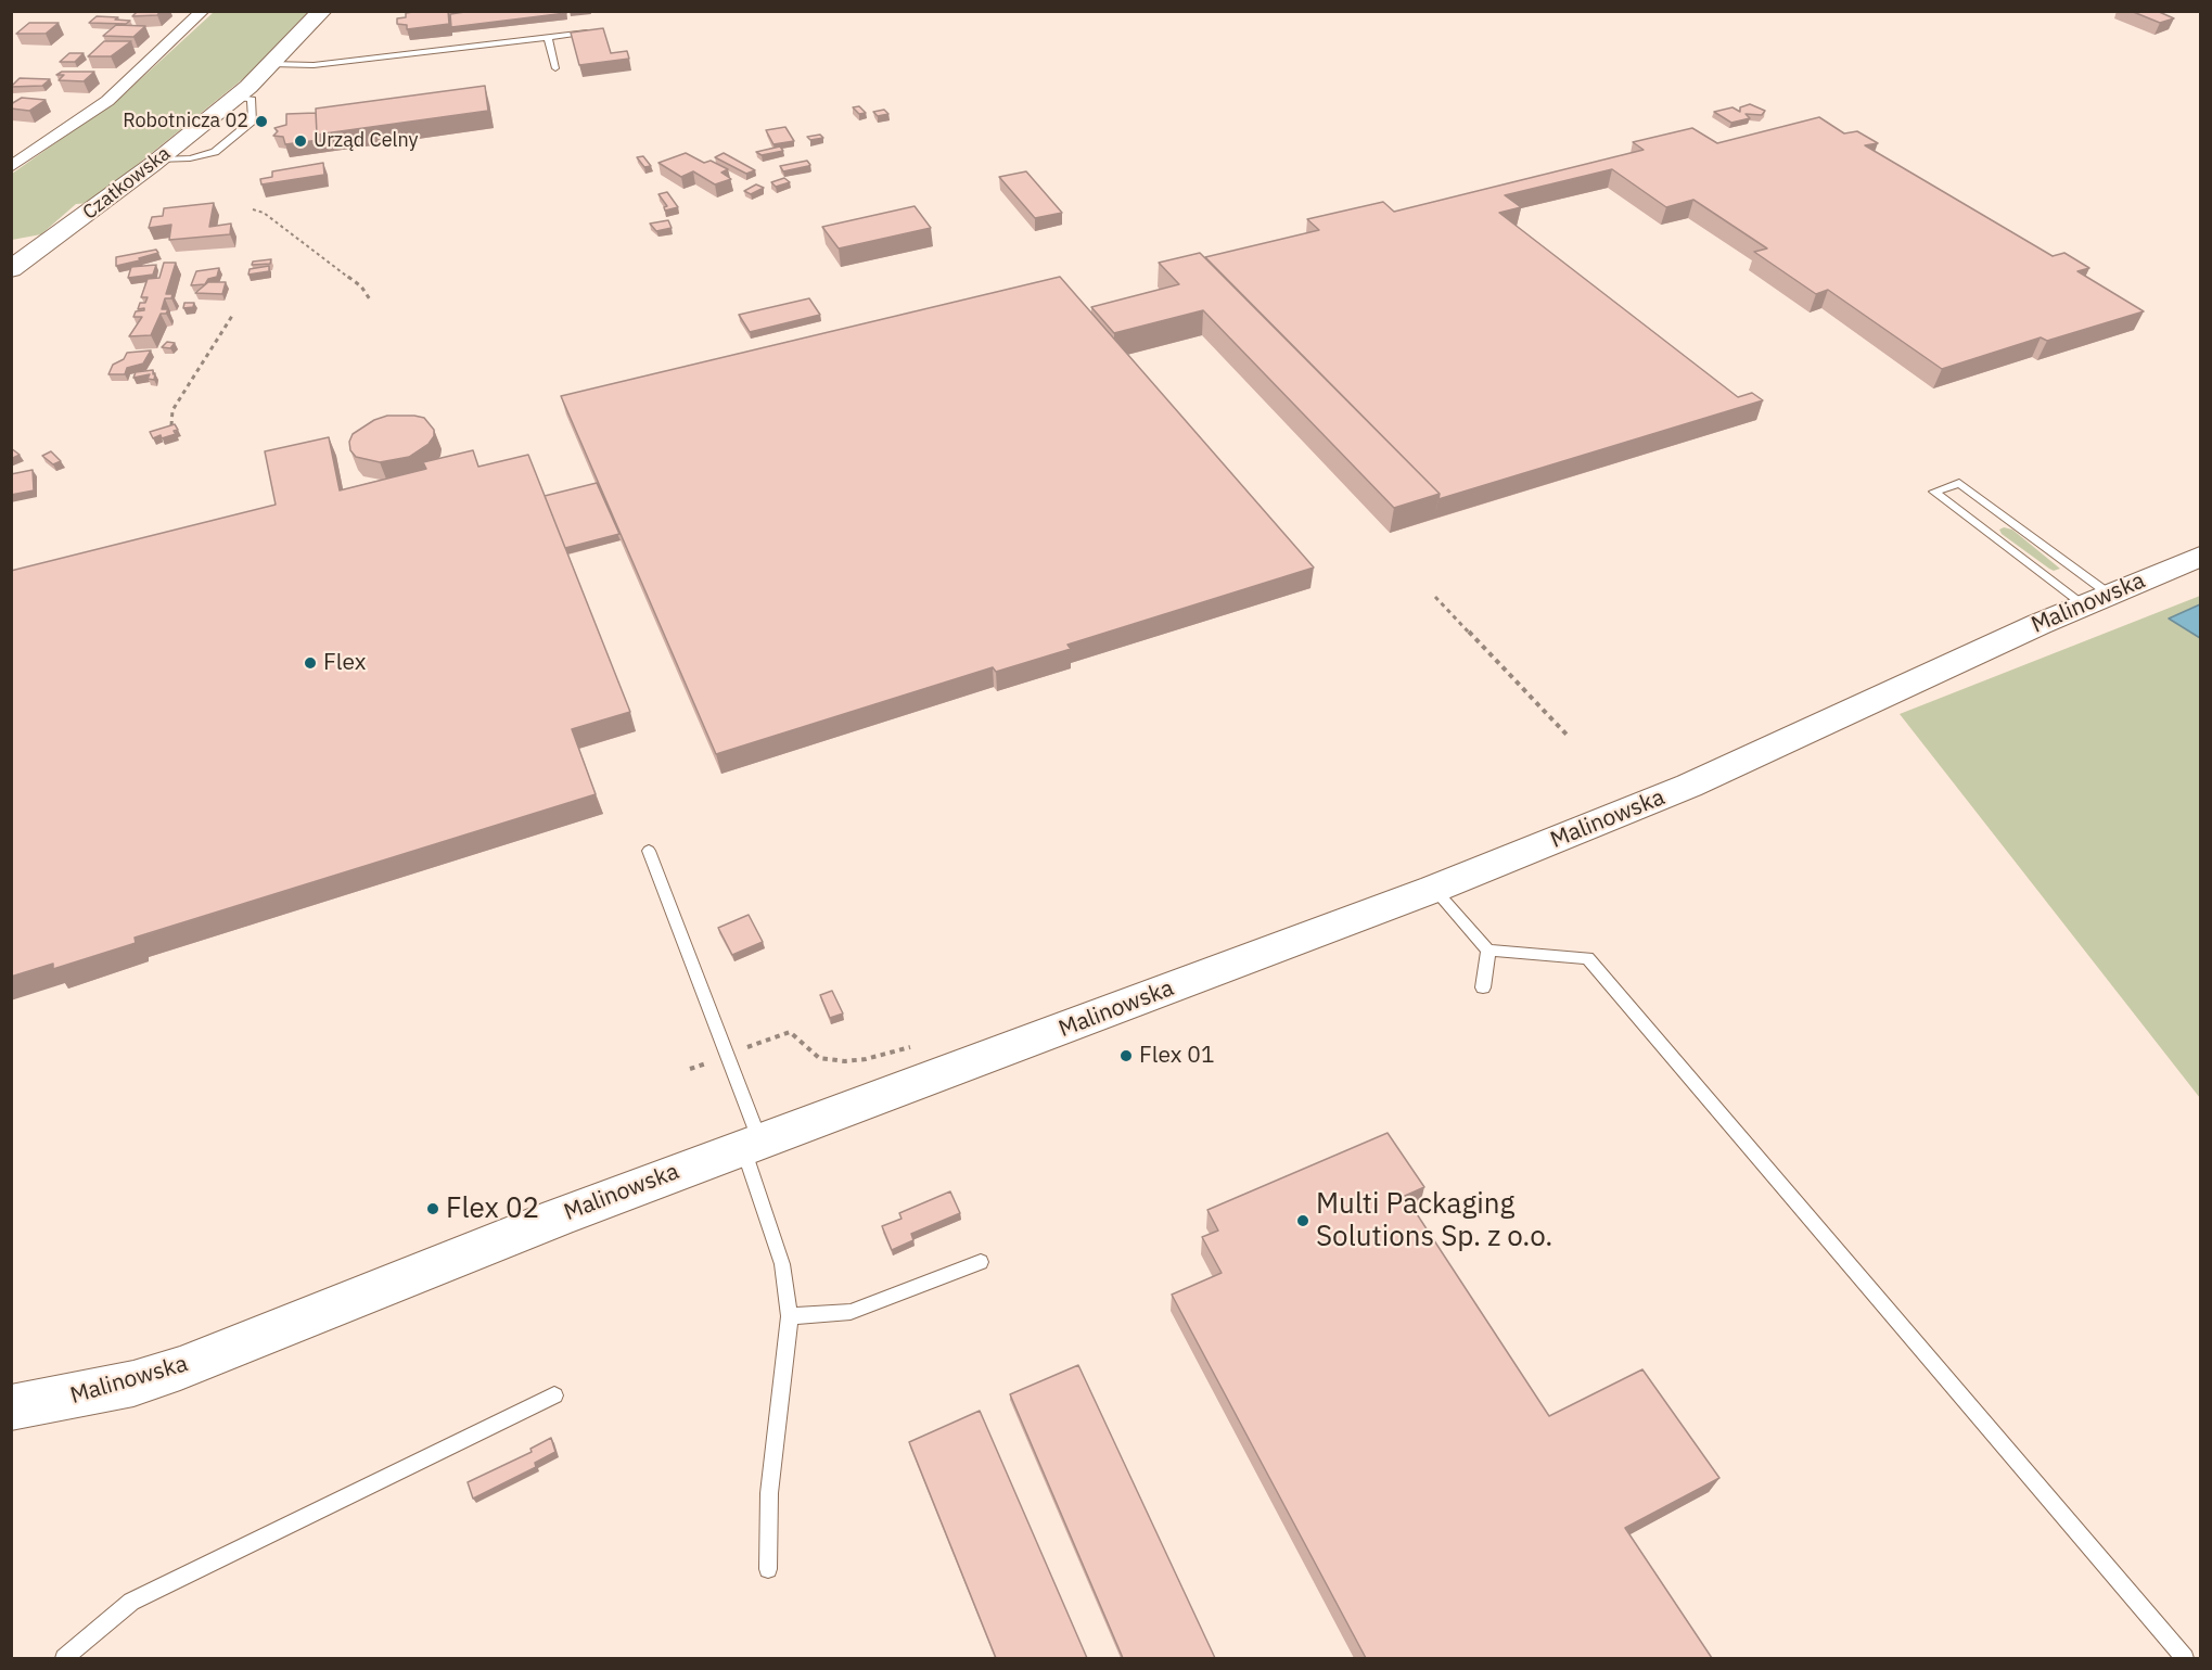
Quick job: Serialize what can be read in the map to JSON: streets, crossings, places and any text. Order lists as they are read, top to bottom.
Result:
{
  "streets": {
    "street": ["Czatkowska", "Malinowska"]
  },
  "places": [
    "Robotnicza 02",
    "Urząd Celny",
    "Flex",
    "Flex 01",
    "Flex 02",
    "Multi Packaging Solutions Sp. z o.o."
  ]
}
